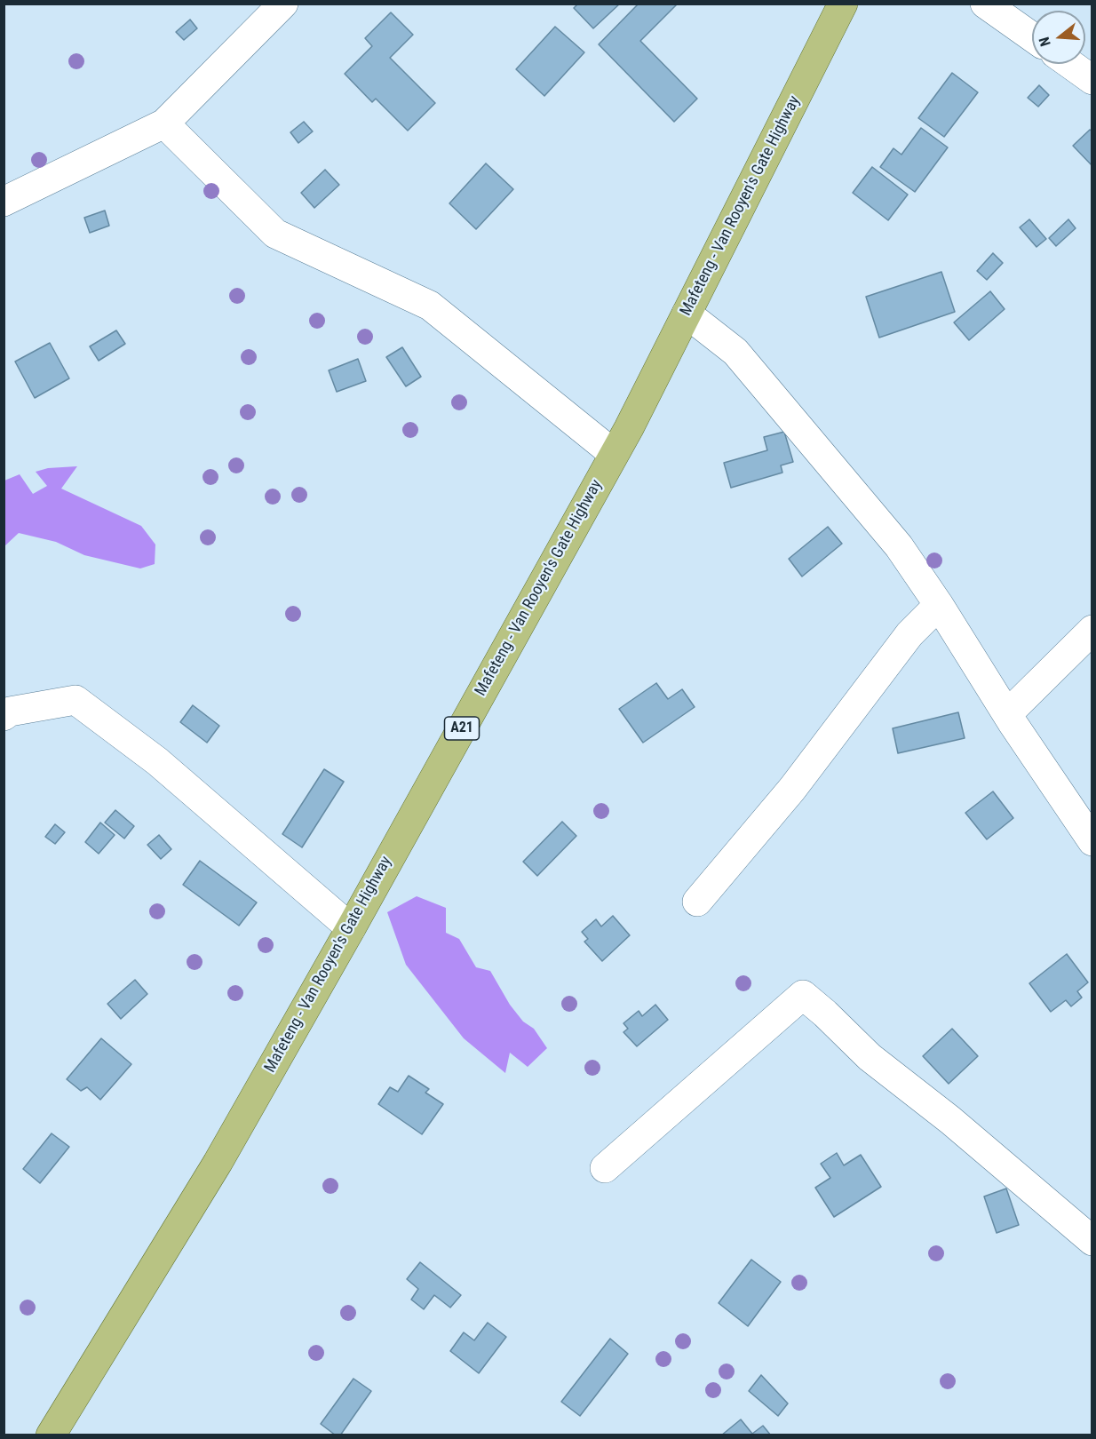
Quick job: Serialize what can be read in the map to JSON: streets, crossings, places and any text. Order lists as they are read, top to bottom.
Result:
{
  "streets": {
    "main road": ["Mafeteng - Van Rooyen's Gate Highway", "A21"]
  },
  "north": "left"
}
